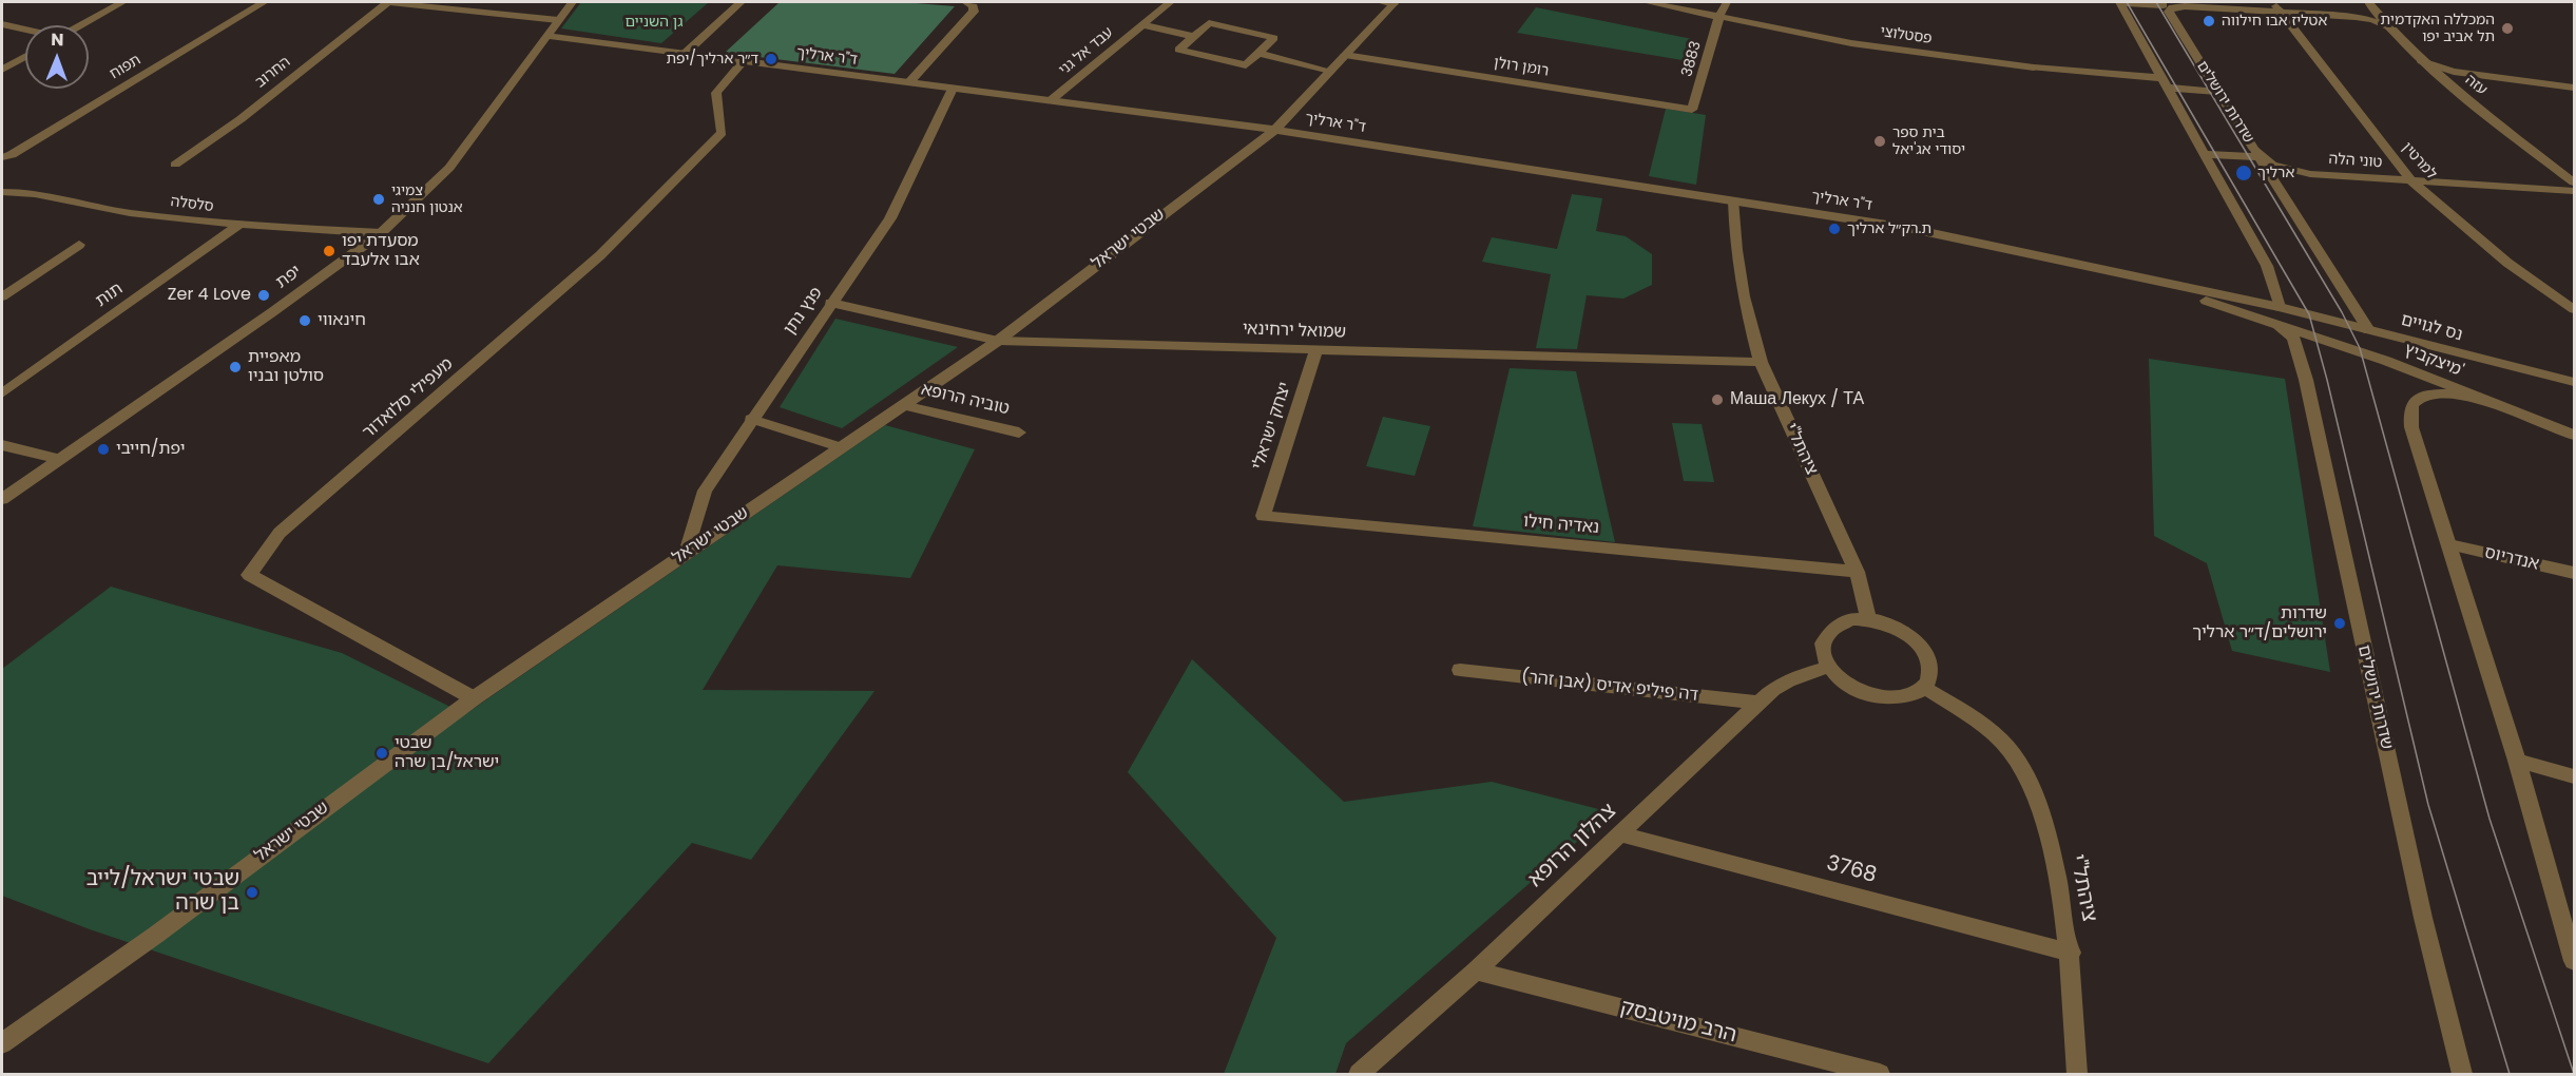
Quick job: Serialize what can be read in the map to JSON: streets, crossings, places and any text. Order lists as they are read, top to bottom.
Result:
{
  "streets": {
    "street": [
      "פסטלוצי",
      "עבד אל גני",
      "ד\"ר ארליך",
      "3883",
      "תפוח",
      "רומן רולן",
      "החרוב",
      "עזה",
      "שדרות ירושלים",
      "טוני הלה",
      "למרטין",
      "סלסלה",
      "שבטי ישראל",
      "יפת",
      "תות",
      "פנץ נתן",
      "נס לגויים",
      "שמואל ירחינאי",
      "מיצקביץ'",
      "מעפילי סלואדור",
      "טוביה הרופא",
      "יצחק ישראלי",
      "ציהתל\"י",
      "נאדיה חילו",
      "אנדריוס",
      "דה פיליפ אדיס (אבן זהר)",
      "צהלון הרופא",
      "3768",
      "הרב מויטבסק"
    ]
  },
  "crossings": [
    ["פסטלוצי", "3883"],
    ["פסטלוצי", "שדרות ירושלים"],
    ["עבד אל גני", "ד\"ר ארליך"],
    ["ד\"ר ארליך", "שדרות ירושלים"],
    ["ד\"ר ארליך", "שבטי ישראל"],
    ["ד\"ר ארליך", "יפת"],
    ["ד\"ר ארליך", "פנץ נתן"],
    ["ד\"ר ארליך", "נס לגויים"],
    ["ד\"ר ארליך", "מיצקביץ'"],
    ["ד\"ר ארליך", "מעפילי סלואדור"],
    ["ד\"ר ארליך", "ציהתל\"י"],
    ["3883", "רומן רולן"],
    ["רומן רולן", "שבטי ישראל"],
    ["שדרות ירושלים", "טוני הלה"],
    ["שדרות ירושלים", "נס לגויים"],
    ["שדרות ירושלים", "מיצקביץ'"],
    ["טוני הלה", "למרטין"],
    ["סלסלה", "יפת"],
    ["סלסלה", "תות"],
    ["שבטי ישראל", "פנץ נתן"],
    ["שבטי ישראל", "שמואל ירחינאי"],
    ["שבטי ישראל", "מעפילי סלואדור"],
    ["שבטי ישראל", "טוביה הרופא"],
    ["פנץ נתן", "שמואל ירחינאי"],
    ["נס לגויים", "מיצקביץ'"],
    ["שמואל ירחינאי", "יצחק ישראלי"],
    ["שמואל ירחינאי", "ציהתל\"י"],
    ["יצחק ישראלי", "נאדיה חילו"],
    ["ציהתל\"י", "נאדיה חילו"],
    ["ציהתל\"י", "צהלון הרופא"],
    ["ציהתל\"י", "3768"],
    ["דה פיליפ אדיס (אבן זהר)", "צהלון הרופא"],
    ["צהלון הרופא", "3768"],
    ["צהלון הרופא", "הרב מויטבסק"]
  ],
  "parks": ["גן השניים"],
  "places": [
    "אטליז אבו חילווה",
    "המכללה האקדמית תל אביב יפו",
    "ד״ר ארליך/יפת",
    "בית ספר יסודי אג'יאל",
    "ארליך",
    "צמיגי אנטון חנניה",
    "ת.רק״ל ארליך",
    "מסעדת יפו אבו אלעבד",
    "Zer 4 Love",
    "חינאווי",
    "מאפיית סולטן ובניו",
    "Маша Лекух / ТА",
    "יפת/חייבי",
    "שדרות ירושלים/ד״ר ארליך",
    "שבטי ישראל/בן שרה",
    "שבטי ישראל/לייב בן שרה"
  ],
  "north": "top"
}
